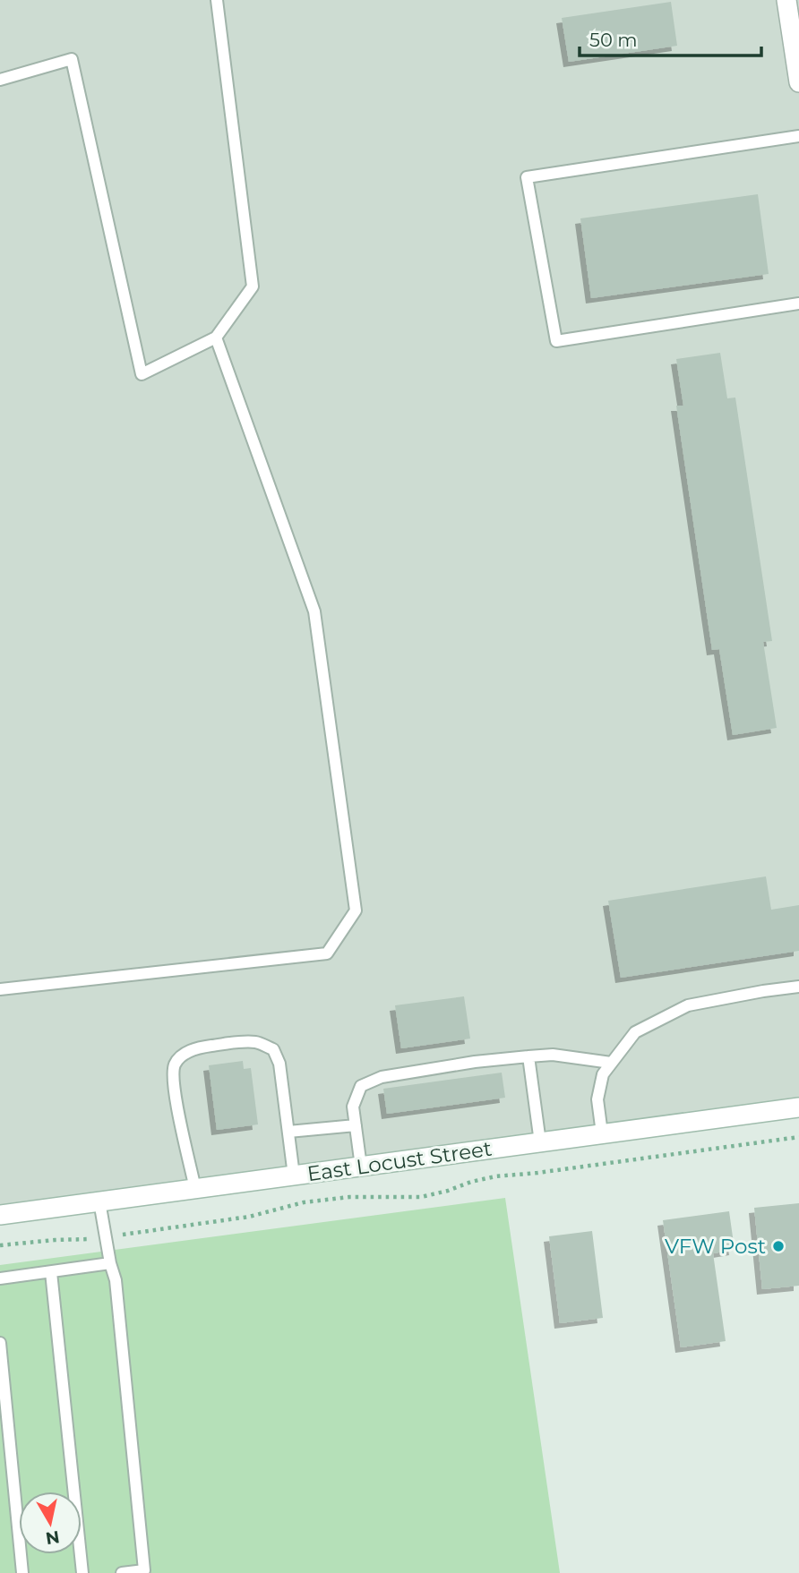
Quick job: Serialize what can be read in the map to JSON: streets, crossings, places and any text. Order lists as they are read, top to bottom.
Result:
{
  "streets": {
    "main road": ["East Locust Street"]
  },
  "places": ["VFW Post"],
  "scale_bar": "50 m",
  "north": "bottom"
}
